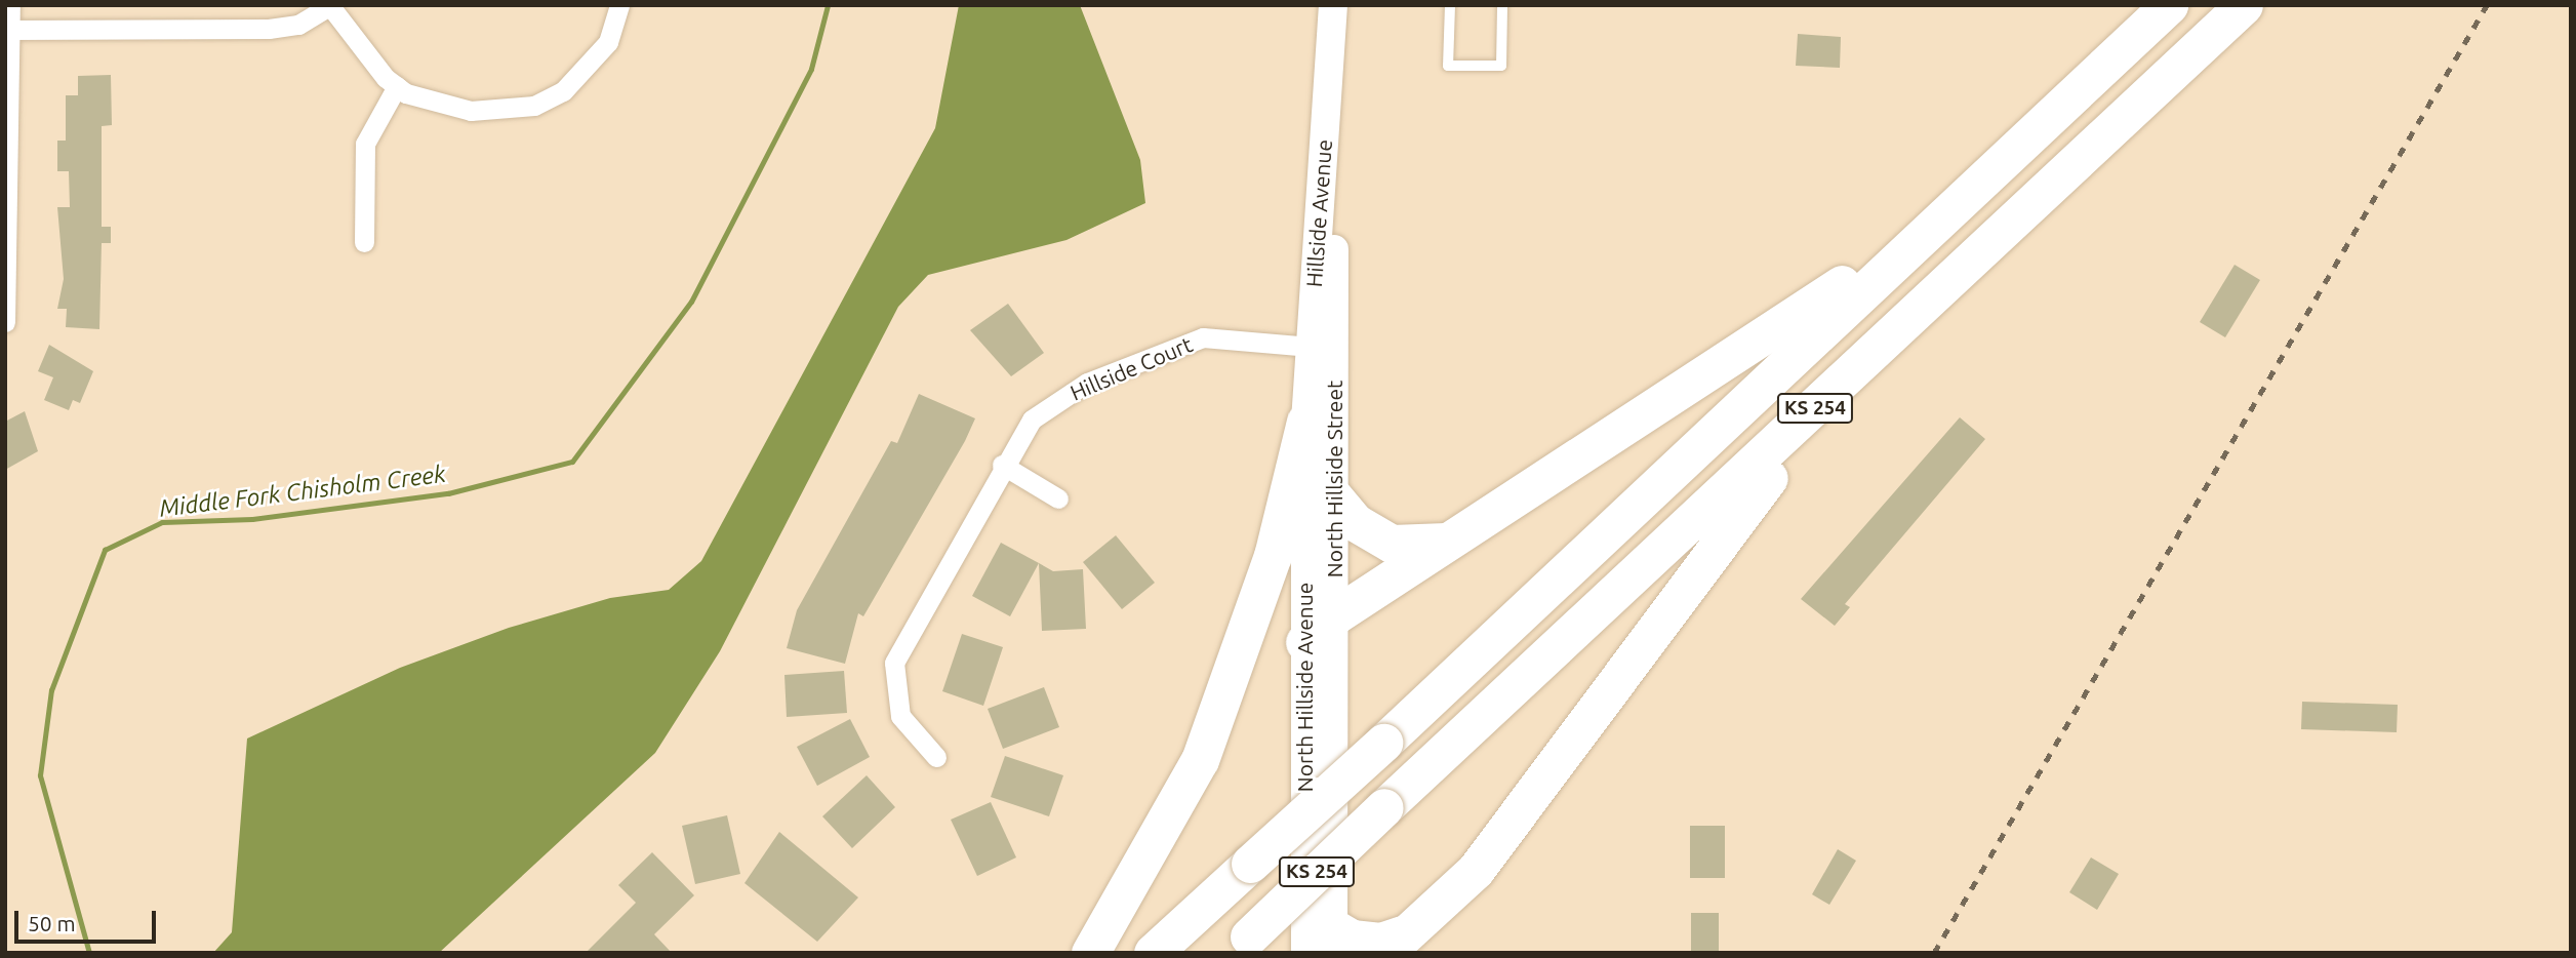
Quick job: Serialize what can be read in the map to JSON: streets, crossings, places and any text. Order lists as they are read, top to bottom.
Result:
{
  "streets": {
    "highway": ["KS 254"],
    "main road": ["Hillside Avenue", "North Hillside Street", "North Hillside Avenue"],
    "street": ["Hillside Court"]
  },
  "crossings": [
    ["Hillside Avenue", "Hillside Court"],
    ["Hillside Avenue", "North Hillside Street"],
    ["Hillside Avenue", "North Hillside Avenue"],
    ["Hillside Court", "North Hillside Street"],
    ["North Hillside Street", "North Hillside Avenue"]
  ],
  "water": ["Middle Fork Chisholm Creek"],
  "scale_bar": "50 m"
}
